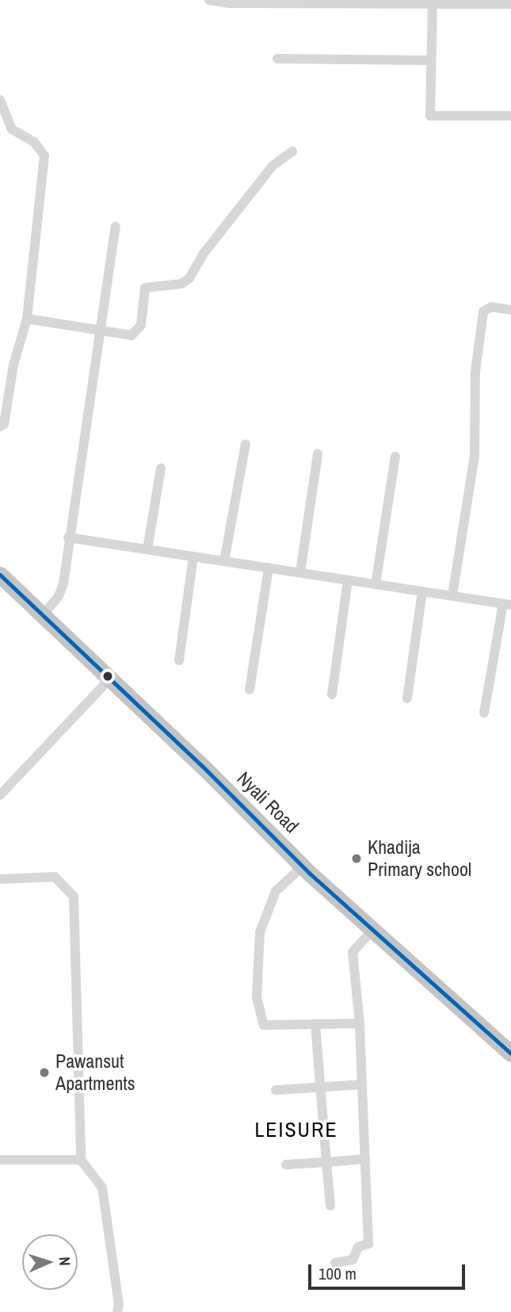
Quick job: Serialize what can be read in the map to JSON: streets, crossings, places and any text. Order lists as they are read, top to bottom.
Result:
{
  "streets": {
    "highway": ["Nyali Road"]
  },
  "districts": ["LEISURE"],
  "places": ["Khadija Primary school", "Pawansut Apartments"],
  "scale_bar": "100 m",
  "north": "right"
}
